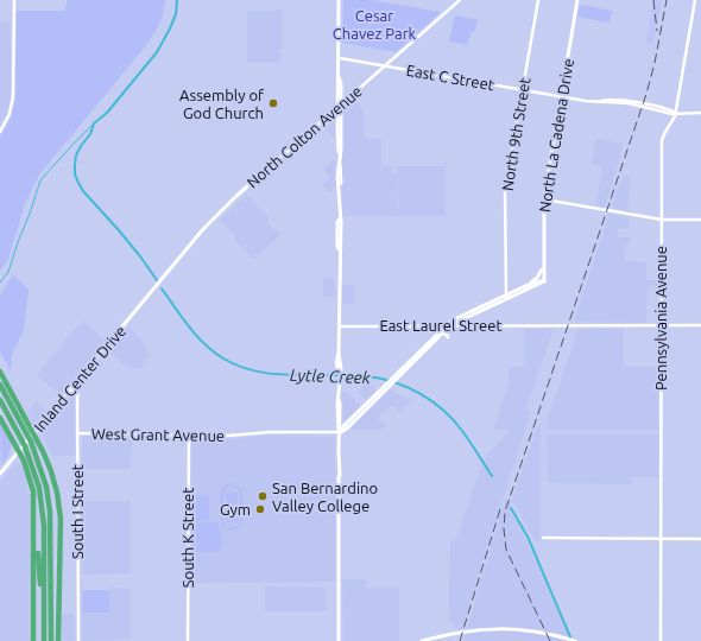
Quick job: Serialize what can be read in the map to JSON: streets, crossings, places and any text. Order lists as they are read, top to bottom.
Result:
{
  "streets": {
    "main road": ["North La Cadena Drive", "North Colton Avenue", "Inland Center Drive"],
    "street": [
      "East C Street",
      "North 9th Street",
      "Pennsylvania Avenue",
      "East Laurel Street",
      "West Grant Avenue",
      "South I Street",
      "South K Street"
    ]
  },
  "crossings": [
    ["East C Street", "North 9th Street"],
    ["East C Street", "North La Cadena Drive"],
    ["East C Street", "North Colton Avenue"],
    ["North Colton Avenue", "Inland Center Drive"],
    ["Pennsylvania Avenue", "East Laurel Street"],
    ["Inland Center Drive", "South I Street"],
    ["West Grant Avenue", "South I Street"],
    ["West Grant Avenue", "South K Street"]
  ],
  "water": ["Lytle Creek"],
  "parks": ["Cesar Chavez Park"],
  "places": ["Assembly of God Church", "San Bernardino Valley College", "Gym"]
}
